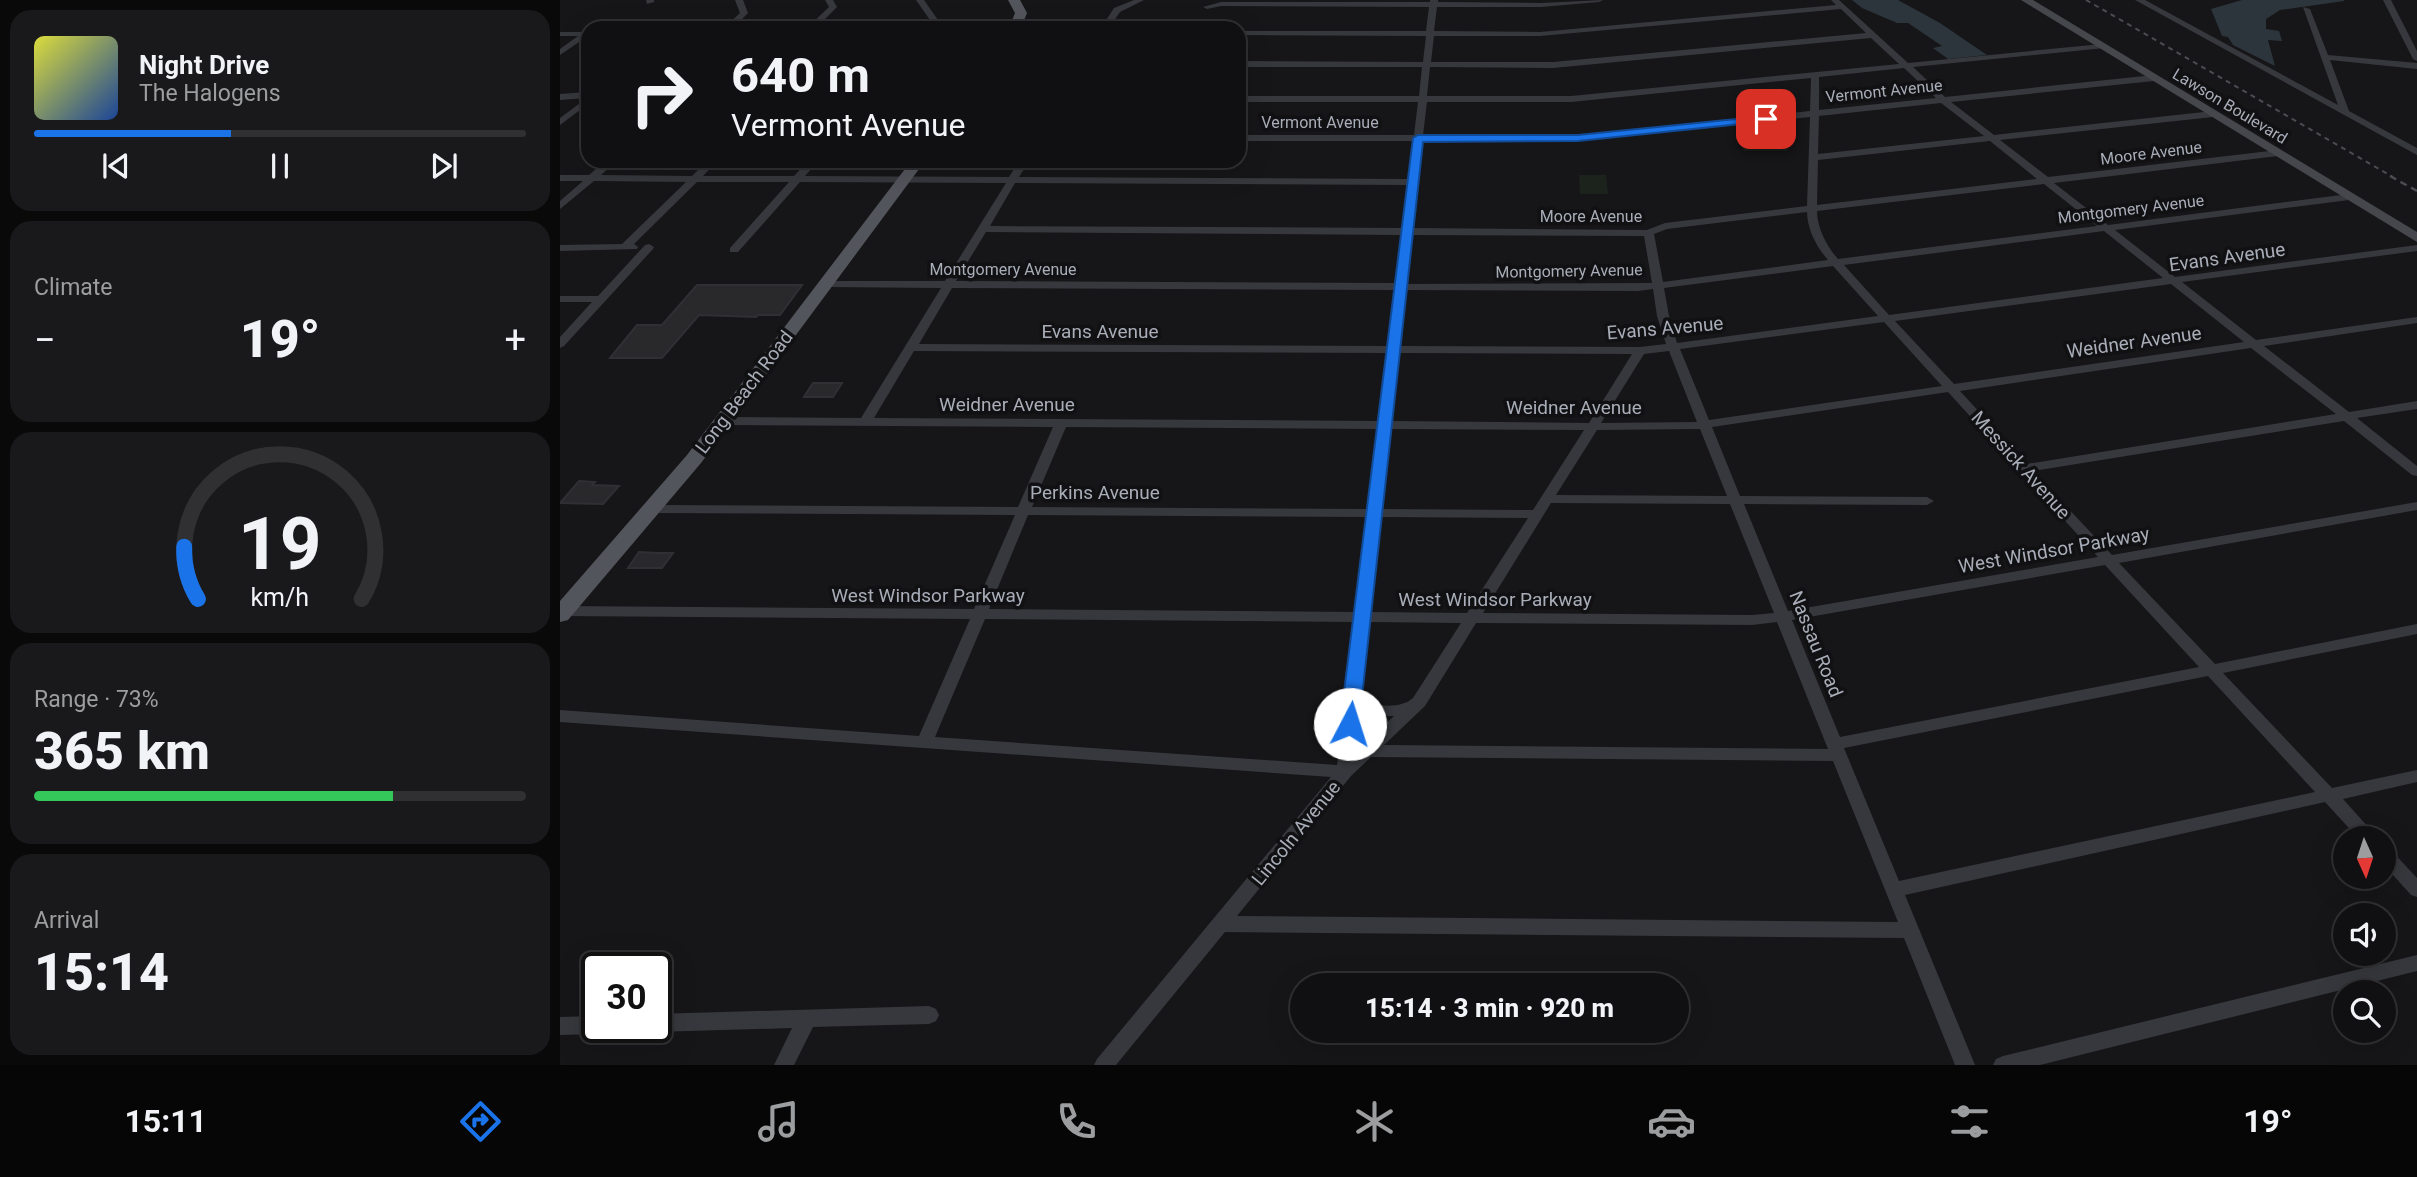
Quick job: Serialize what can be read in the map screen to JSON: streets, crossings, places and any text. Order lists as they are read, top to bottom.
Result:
{
  "streets": {
    "main road": ["Lawson Boulevard", "Long Beach Road"],
    "street": [
      "Vermont Avenue",
      "Moore Avenue",
      "Montgomery Avenue",
      "Evans Avenue",
      "Weidner Avenue",
      "Messick Avenue",
      "Perkins Avenue",
      "West Windsor Parkway",
      "Nassau Road",
      "Lincoln Avenue"
    ]
  },
  "crossings": [
    ["Vermont Avenue", "Lawson Boulevard"],
    ["Vermont Avenue", "Messick Avenue"],
    ["Lawson Boulevard", "Moore Avenue"],
    ["Lawson Boulevard", "Montgomery Avenue"],
    ["Moore Avenue", "Messick Avenue"],
    ["Moore Avenue", "Nassau Road"],
    ["Montgomery Avenue", "Long Beach Road"],
    ["Montgomery Avenue", "Messick Avenue"],
    ["Montgomery Avenue", "Nassau Road"],
    ["Evans Avenue", "Messick Avenue"],
    ["Evans Avenue", "Nassau Road"],
    ["Evans Avenue", "Lincoln Avenue"],
    ["Weidner Avenue", "Long Beach Road"],
    ["Weidner Avenue", "Messick Avenue"],
    ["Weidner Avenue", "Nassau Road"],
    ["Weidner Avenue", "Lincoln Avenue"],
    ["Long Beach Road", "Perkins Avenue"],
    ["Long Beach Road", "West Windsor Parkway"],
    ["Messick Avenue", "West Windsor Parkway"],
    ["Perkins Avenue", "Lincoln Avenue"],
    ["West Windsor Parkway", "Nassau Road"],
    ["West Windsor Parkway", "Lincoln Avenue"]
  ],
  "north": "bottom",
  "page": {
    "turn": ["640 m", "Vermont Avenue"],
    "song": ["Night Drive", "The Halogens"],
    "tile": [
      "Climate",
      ["Range · 73%", "365 km"],
      ["Arrival", "15:14"]
    ],
    "heat": ["−", "19°", "+"],
    "limit": "30",
    "trip": "15:14 · 3 min · 920 m",
    "tabs": ["15:11", "19°"],
    "gauge": ["19", "km/h"]
  }
}
